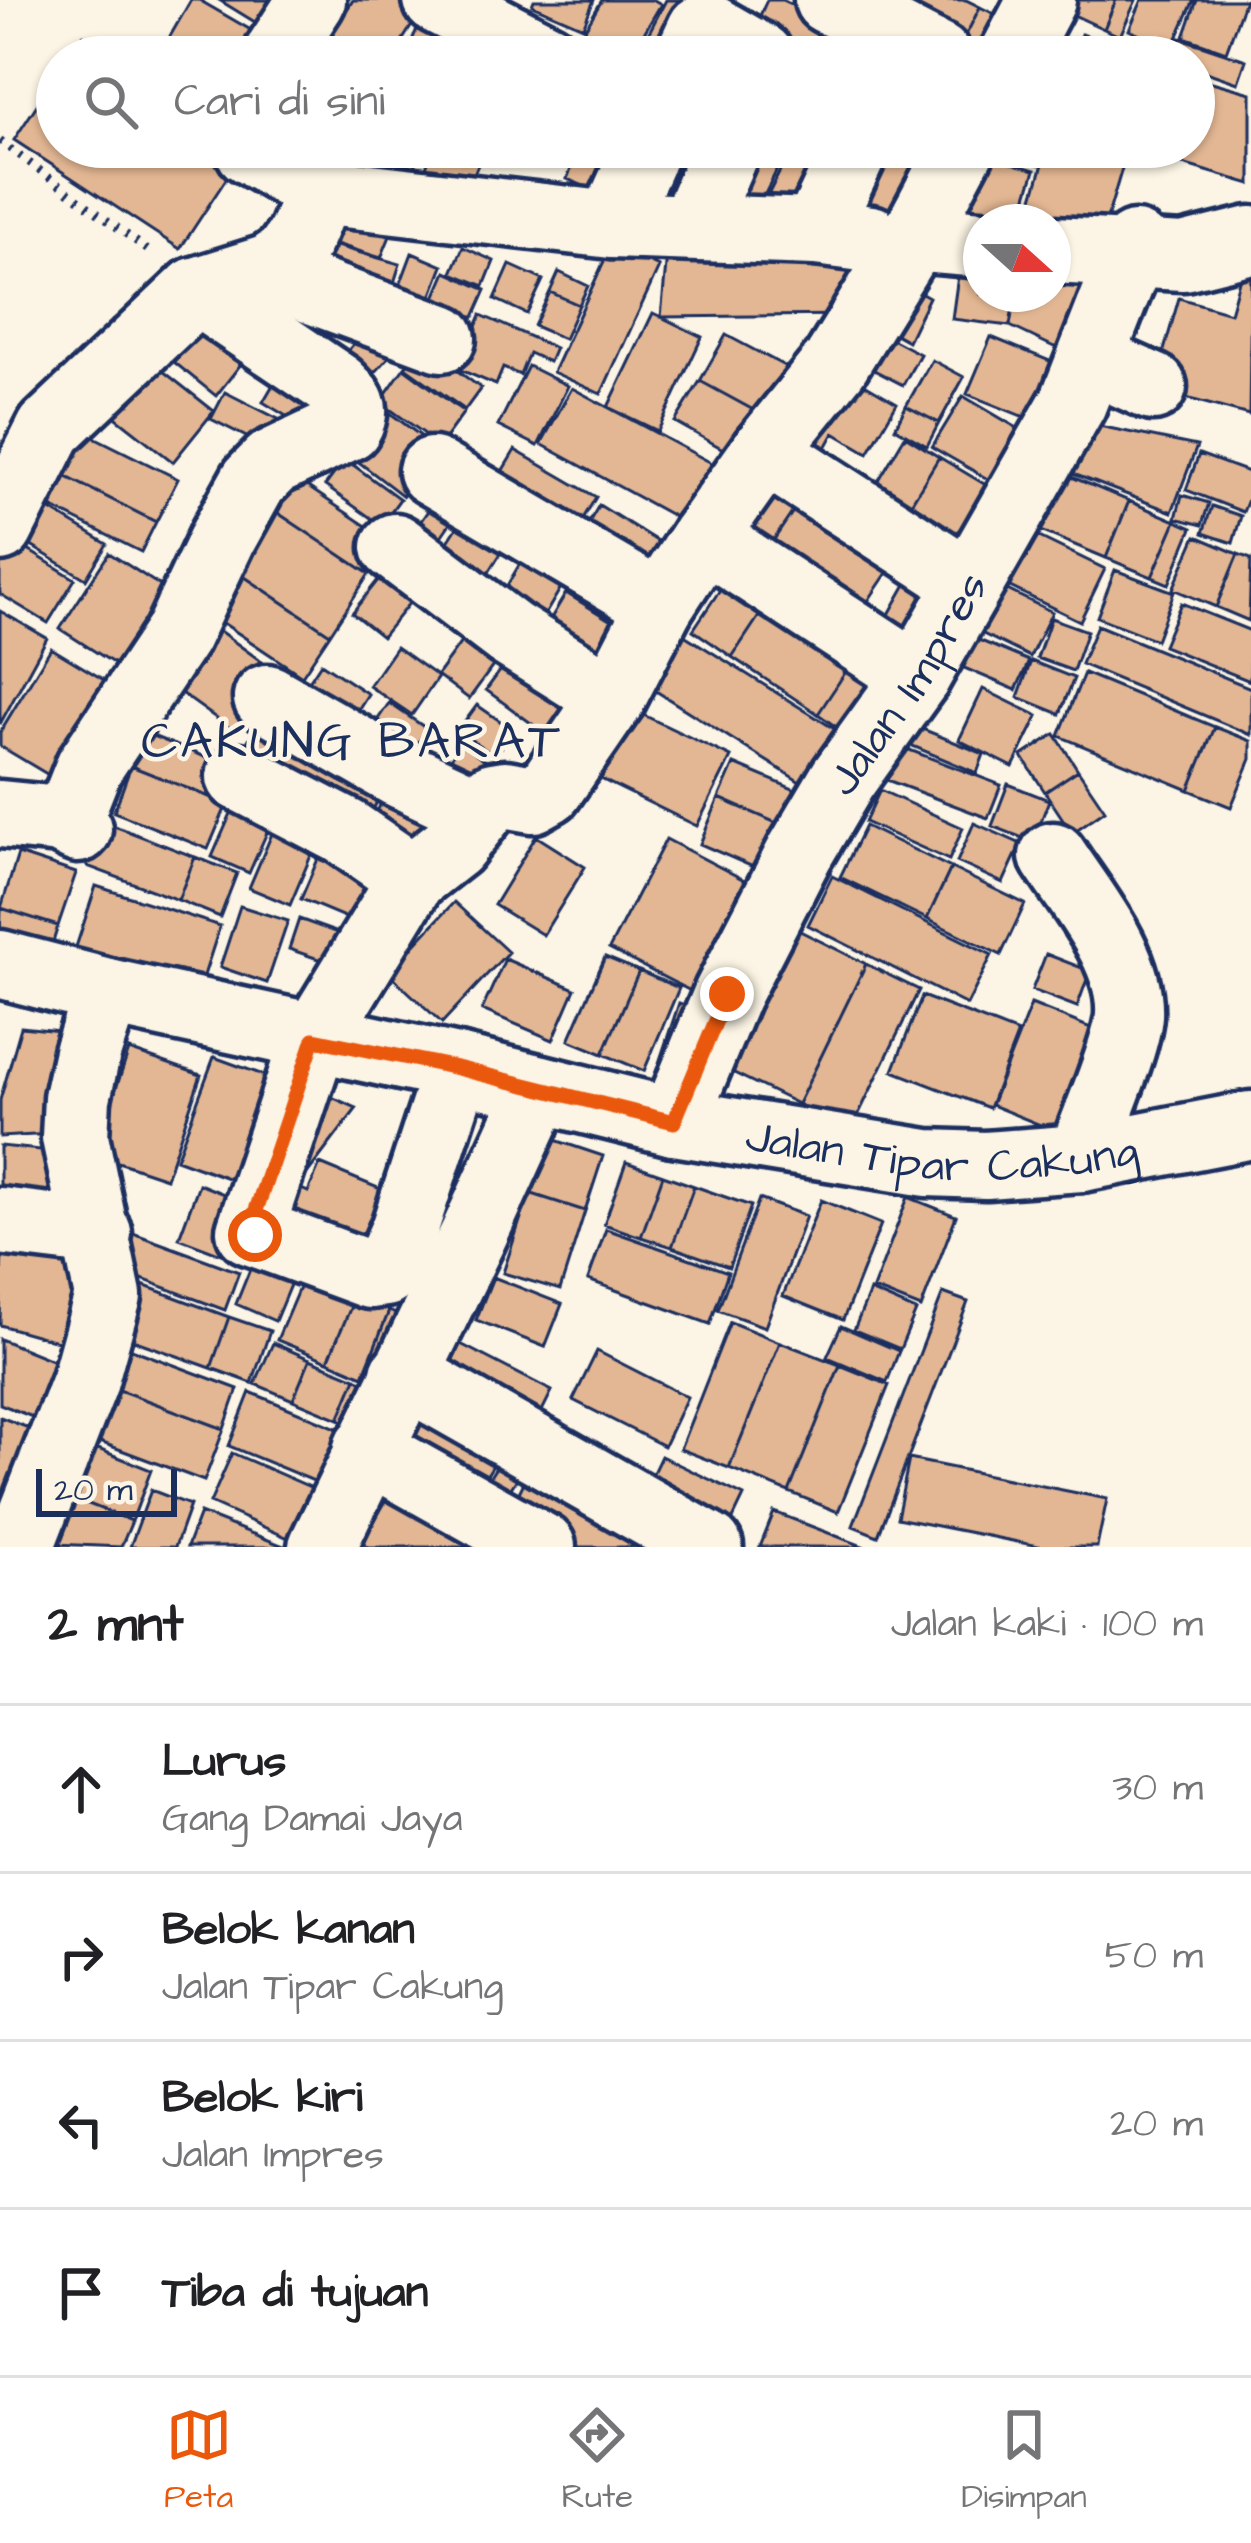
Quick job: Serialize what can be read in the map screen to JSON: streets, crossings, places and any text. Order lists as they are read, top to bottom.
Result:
{
  "streets": {
    "street": ["Jalan Impres", "Jalan Tipar Cakung"]
  },
  "crossings": [
    ["Jalan Impres", "Jalan Tipar Cakung"]
  ],
  "districts": ["CAKUNG BARAT"],
  "scale_bar": "20 m",
  "north": "right",
  "page": {
    "search": "Cari di sini",
    "scale": "20 m",
    "heading": ["2 mnt", "Jalan kaki · 100 m"],
    "list": [
      ["Lurus", "Gang Damai Jaya", "30 m"],
      ["Belok kanan", "Jalan Tipar Cakung", "50 m"],
      ["Belok kiri", "Jalan Impres", "20 m"],
      "Tiba di tujuan"
    ],
    "nav": ["Peta", "Rute", "Disimpan"]
  }
}
